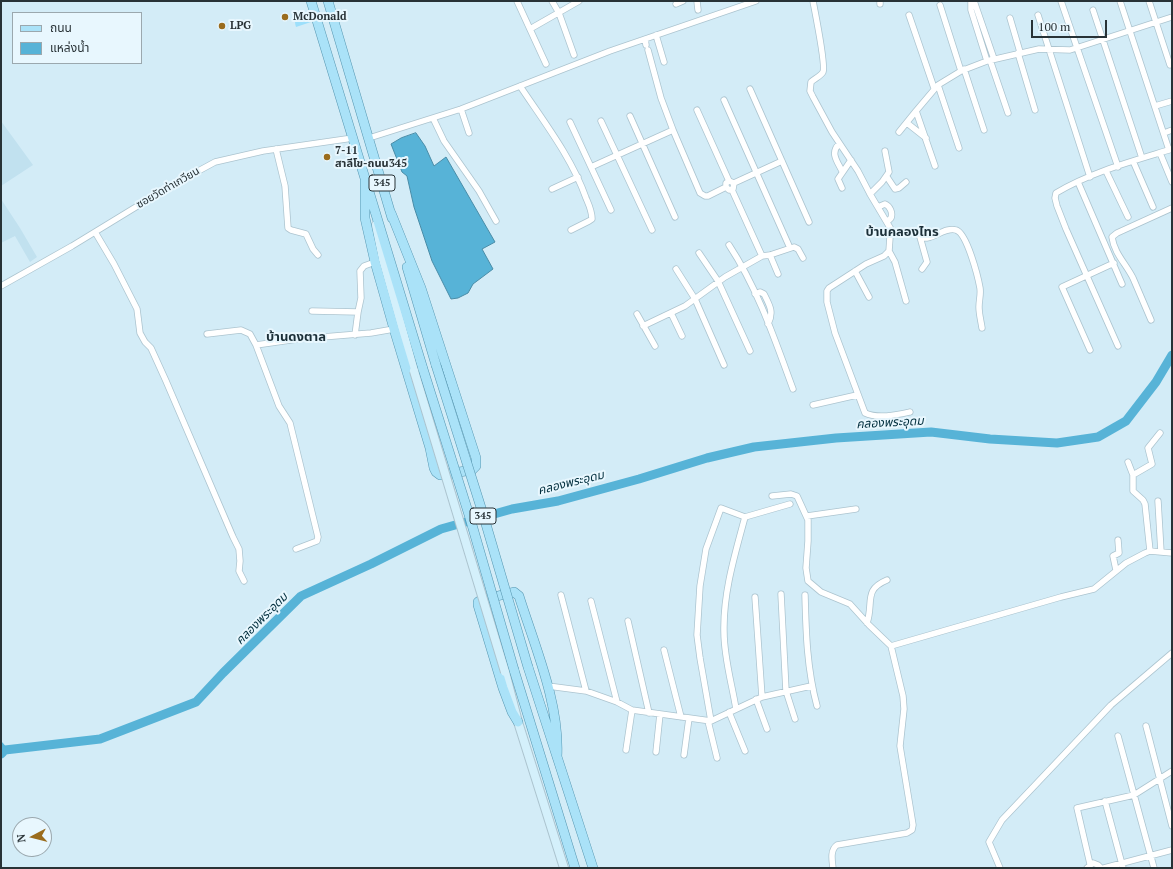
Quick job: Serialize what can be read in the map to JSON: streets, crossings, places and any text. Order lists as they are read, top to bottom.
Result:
{
  "streets": {
    "main road": ["345"],
    "street": ["ซอยวัดท่าเกวียน"]
  },
  "crossings": [
    ["345", "ซอยวัดท่าเกวียน"]
  ],
  "districts": ["บ้านคลองไทร", "บ้านดงตาล"],
  "water": ["คลองพระอุดม"],
  "places": ["McDonald", "LPG", "7-11 สาลีโข-ถนน345"],
  "legend": ["ถนน", "แหล่งน้ำ"],
  "scale_bar": "100 m",
  "north": "left"
}
